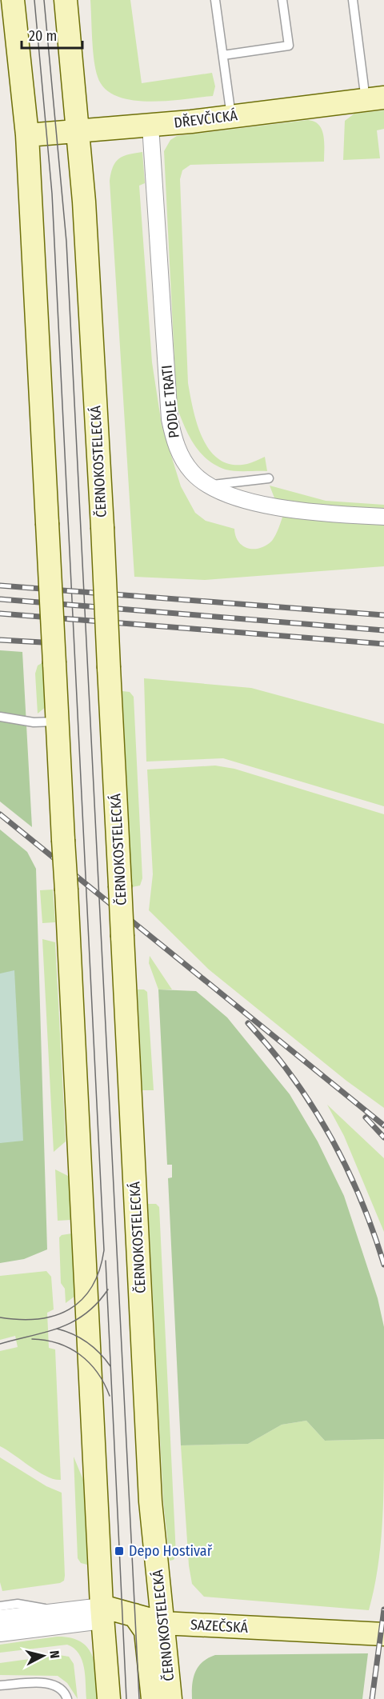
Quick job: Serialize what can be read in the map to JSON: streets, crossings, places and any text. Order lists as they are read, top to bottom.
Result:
{
  "streets": {
    "main road": ["DŘEVČICKÁ", "ČERNOKOSTELECKÁ", "SAZEČSKÁ"],
    "street": ["PODLE TRATI"]
  },
  "crossings": [
    ["DŘEVČICKÁ", "PODLE TRATI"],
    ["DŘEVČICKÁ", "ČERNOKOSTELECKÁ"],
    ["ČERNOKOSTELECKÁ", "SAZEČSKÁ"]
  ],
  "places": {
    "transit": ["Depo Hostivař"]
  },
  "scale_bar": "20 m",
  "north": "right"
}
